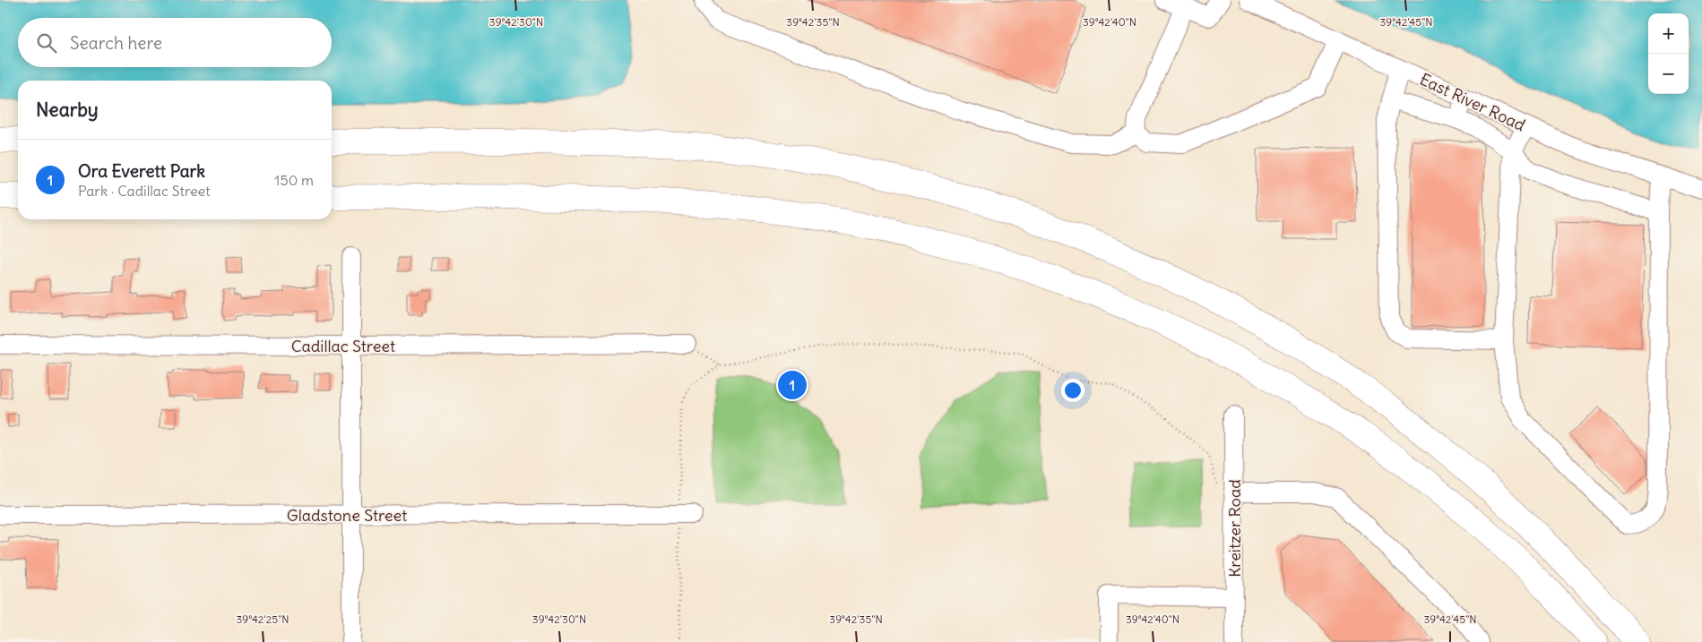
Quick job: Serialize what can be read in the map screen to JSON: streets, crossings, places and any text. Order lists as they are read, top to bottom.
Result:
{
  "streets": {
    "street": [
      "East River Road",
      "Cadillac Street",
      "Gladstone Street",
      "Kreitzer Road"
    ]
  },
  "page": {
    "map_buttons": ["+", "−"],
    "search": "Search here",
    "heading": "Nearby",
    "list": [
      {
        "mark": "1",
        "name": "Ora Everett Park",
        "note": "Park · Cadillac Street",
        "value": "150 m"
      }
    ],
    "pins": "1"
  },
  "coordinates": [
    "39°42'30\"N",
    "39°42'35\"N",
    "39°42'40\"N",
    "39°42'45\"N",
    "39°42'25\"N"
  ]
}
